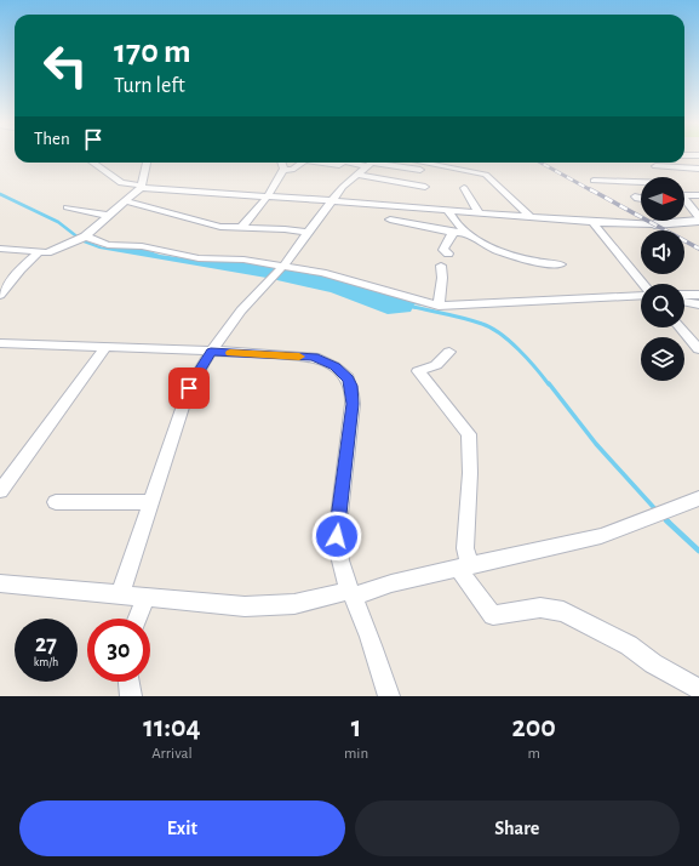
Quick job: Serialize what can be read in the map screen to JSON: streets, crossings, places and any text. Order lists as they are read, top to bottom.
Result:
{
  "north": "right",
  "page": {
    "turn": ["170 m", "Turn left"],
    "then": "Then",
    "speed": "27 km/h",
    "limit": "30",
    "eta": [
      "11:04",
      "Arrival",
      "1",
      "min",
      "200",
      "m"
    ],
    "buttons": ["Exit", "Share"]
  }
}
